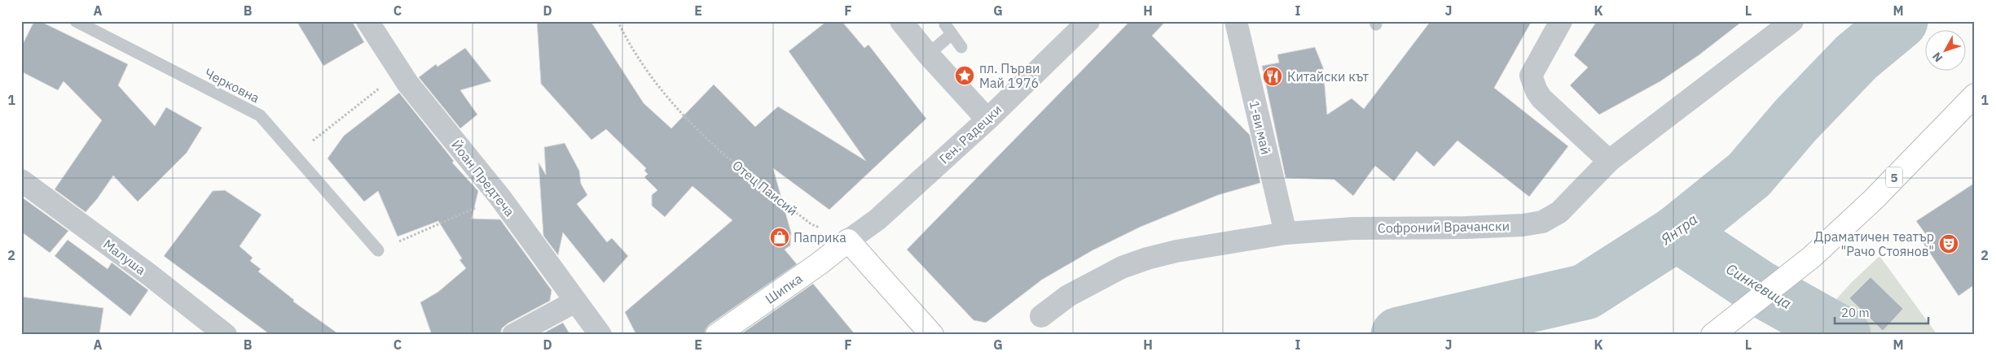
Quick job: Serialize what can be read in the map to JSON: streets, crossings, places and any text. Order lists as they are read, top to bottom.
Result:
{
  "streets": {
    "main road": ["5", "Шипка"],
    "street": [
      "1-ви май",
      "Ген. Радецки",
      "Йоан Предтеча",
      "Софроний Врачански",
      "Малуша"
    ],
    "lane": ["Черковна"],
    "path": ["Отец Паисий"]
  },
  "crossings": [
    ["1-ви май", "Софроний Врачански"],
    ["Ген. Радецки", "Отец Паисий"],
    ["Ген. Радецки", "Шипка"],
    ["Отец Паисий", "Шипка"]
  ],
  "water": ["Янтра", "Синкевица"],
  "places": {
    "place": ["пл. Първи Май 1976"],
    "restaurant": ["Китайски кът"],
    "shop": ["Паприка"],
    "theatre": ["Драматичен театър \"Рачо Стоянов\""]
  },
  "scale_bar": "20 m",
  "north": "bottom left",
  "grid": {
    "columns": [
      "A",
      "B",
      "C",
      "D",
      "E",
      "F",
      "G",
      "H",
      "I",
      "J",
      "K",
      "L",
      "M"
    ],
    "rows": ["1", "2"]
  }
}
